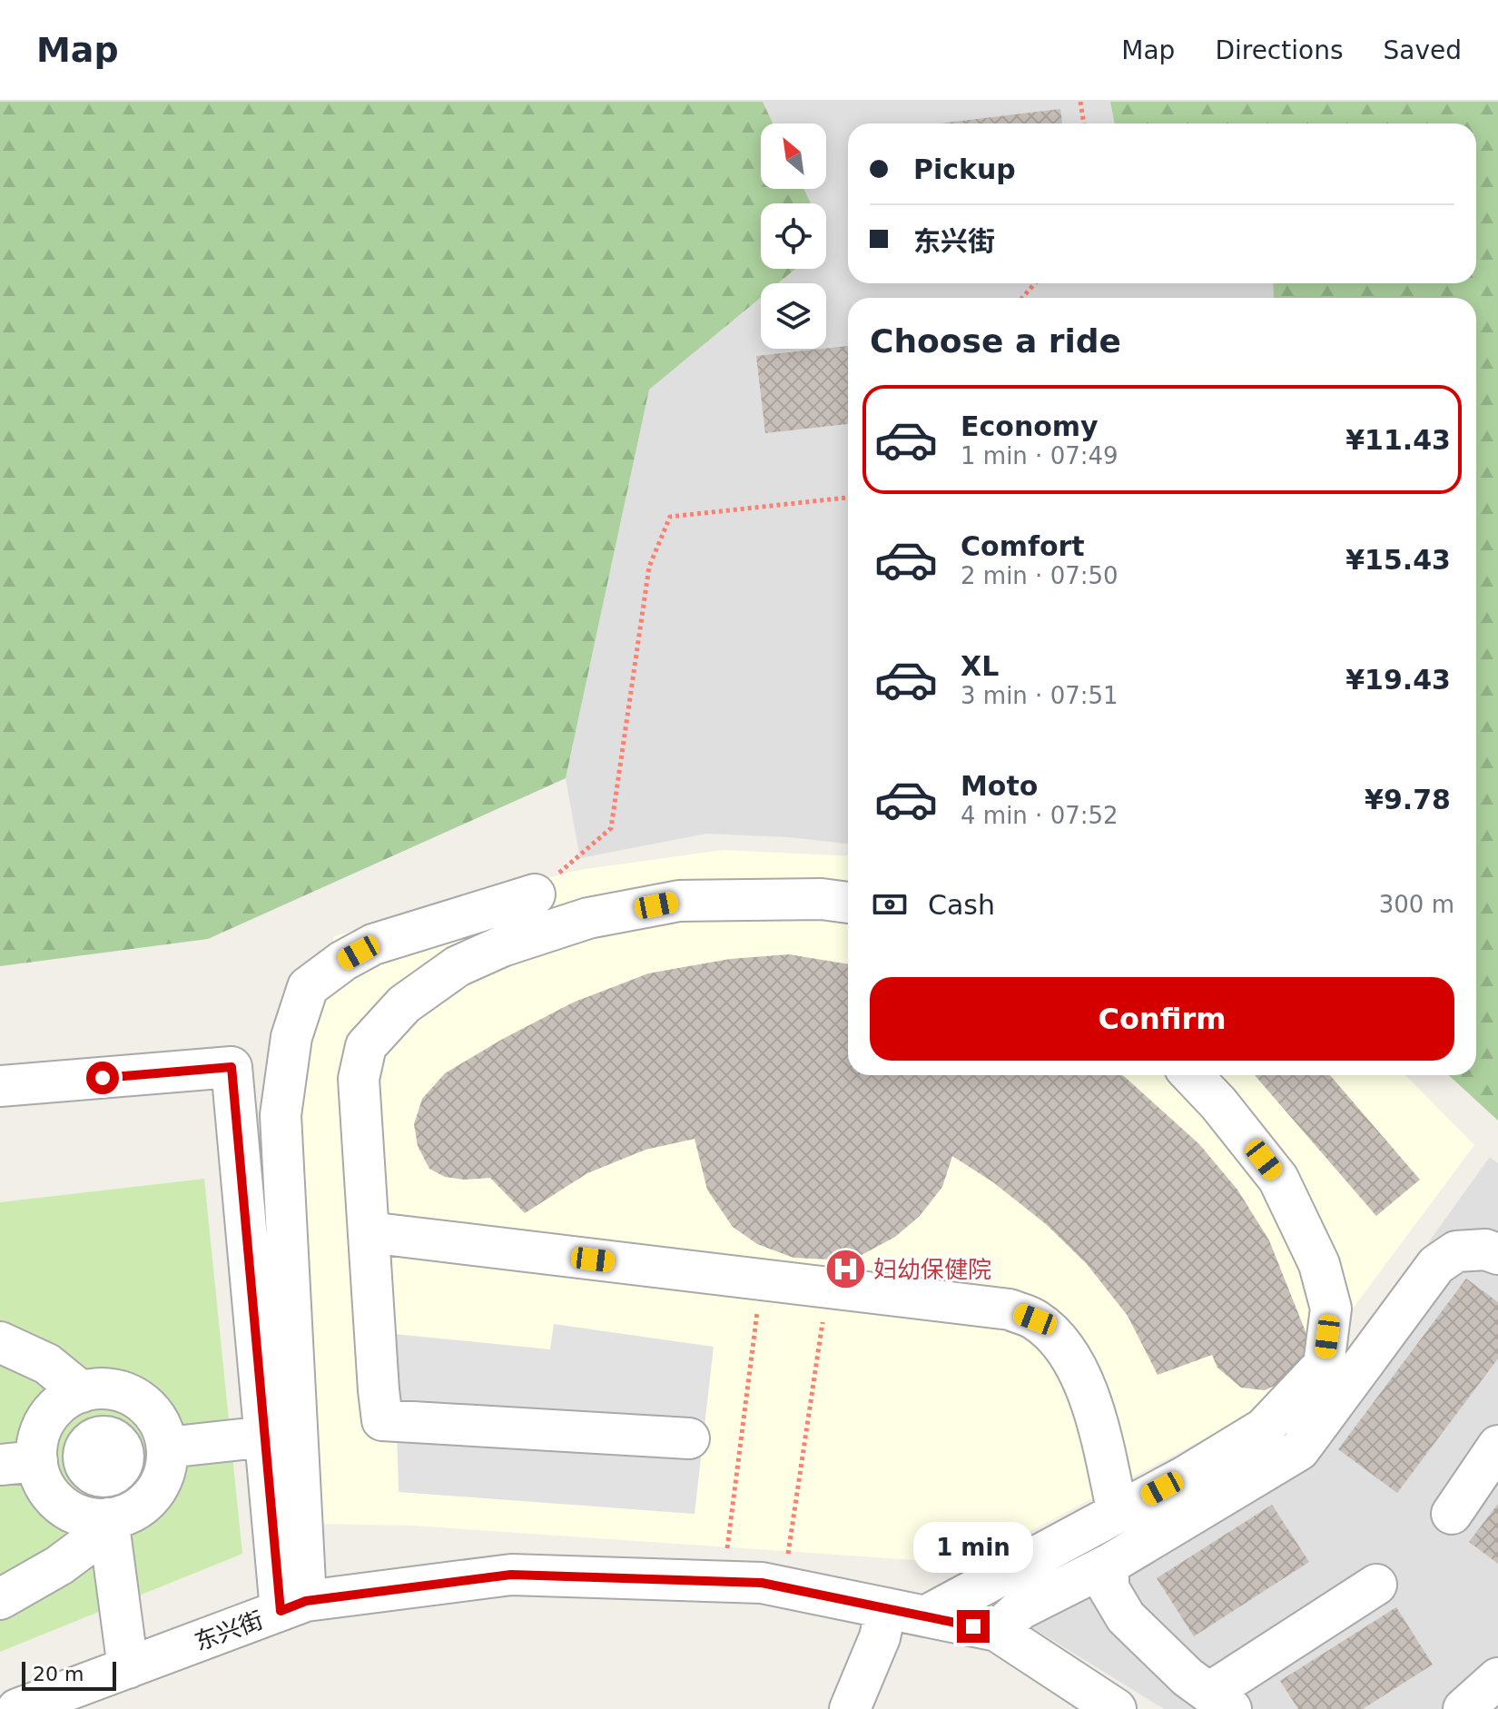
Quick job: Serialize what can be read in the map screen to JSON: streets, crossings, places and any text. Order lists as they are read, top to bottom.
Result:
{
  "streets": {
    "street": ["东兴街"]
  },
  "places": {
    "hospital": ["妇幼保健院"]
  },
  "scale_bar": "20 m",
  "north": "top left",
  "page": {
    "header": "Map",
    "nav": ["Map", "Directions", "Saved"],
    "banner": ["Pickup", "东兴街"],
    "heading": "Choose a ride",
    "list": [
      {
        "name": "Economy",
        "note": "1 min · 07:49",
        "value": "¥11.43"
      },
      {
        "name": "Comfort",
        "note": "2 min · 07:50",
        "value": "¥15.43"
      },
      {
        "name": "XL",
        "note": "3 min · 07:51",
        "value": "¥19.43"
      },
      {
        "name": "Moto",
        "note": "4 min · 07:52",
        "value": "¥9.78"
      }
    ],
    "pay": ["Cash", "300 m"],
    "buttons": "Confirm",
    "bubble": "1 min",
    "scale": "20 m"
  }
}
